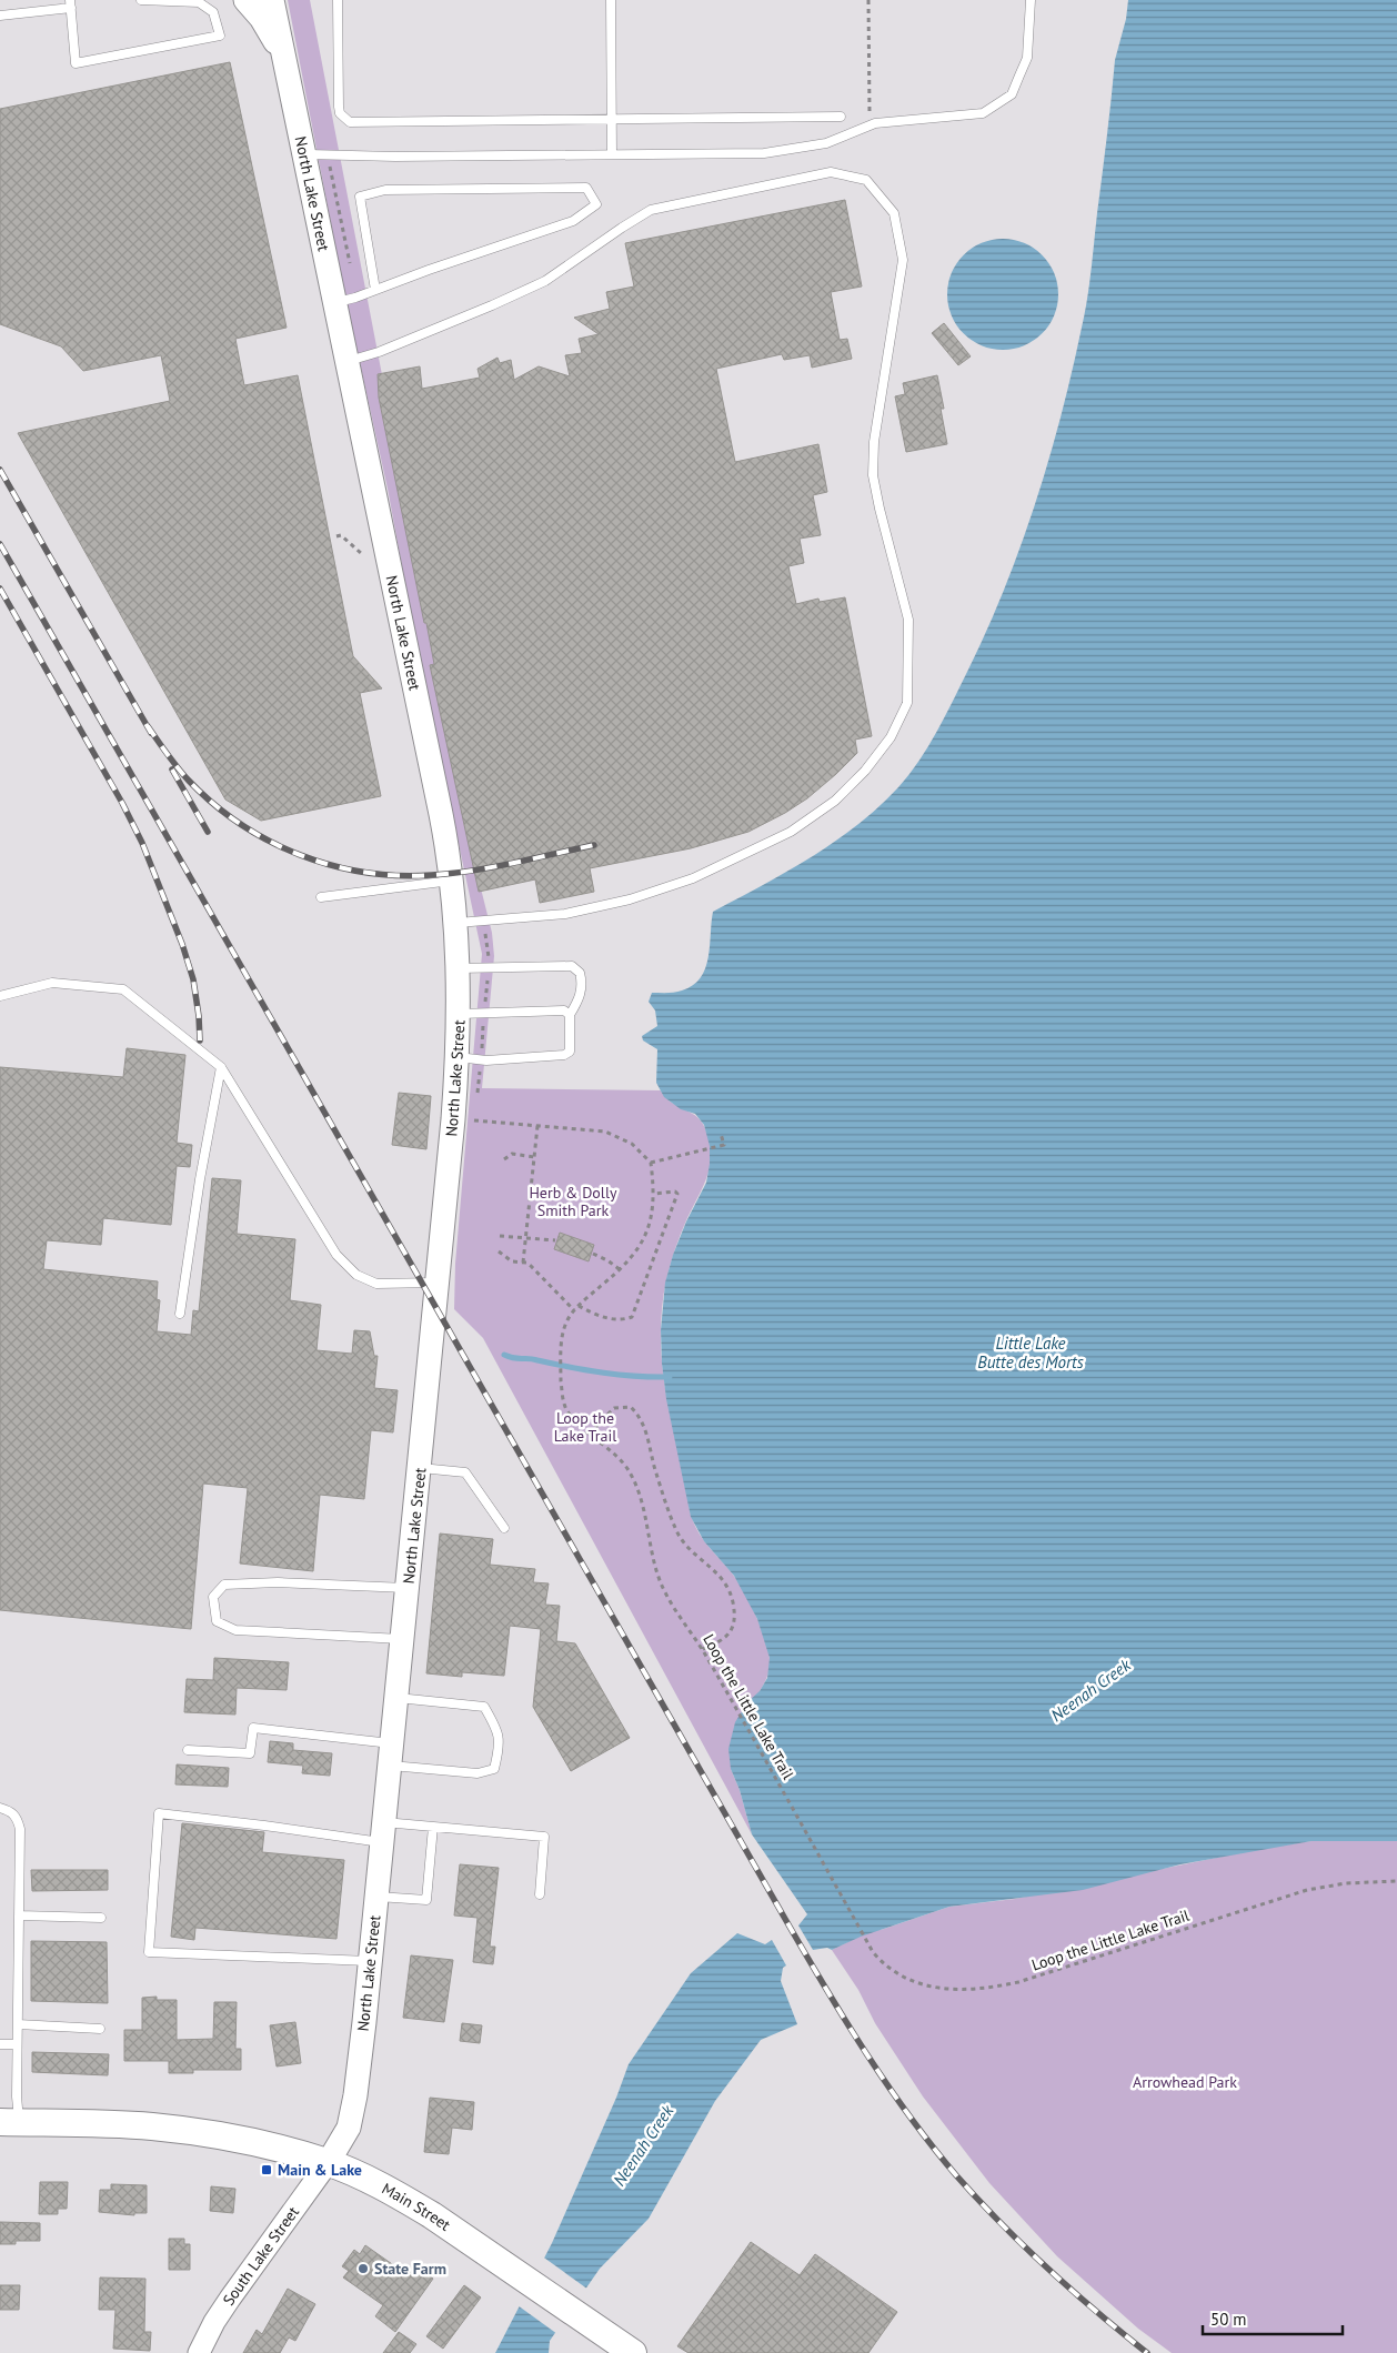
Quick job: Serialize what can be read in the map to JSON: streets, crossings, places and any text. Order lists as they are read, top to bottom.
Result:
{
  "streets": {
    "main road": ["North Lake Street", "Main Street"],
    "street": ["South Lake Street"],
    "path": ["Loop the Little Lake Trail"]
  },
  "crossings": [
    ["North Lake Street", "Main Street"],
    ["North Lake Street", "South Lake Street"],
    ["Main Street", "South Lake Street"]
  ],
  "water": ["Little Lake Butte des Morts", "Neenah Creek"],
  "parks": ["Herb & Dolly Smith Park", "Loop the Lake Trail", "Arrowhead Park"],
  "places": {
    "transit": ["Main & Lake"],
    "other": ["State Farm"]
  },
  "scale_bar": "50 m"
}
